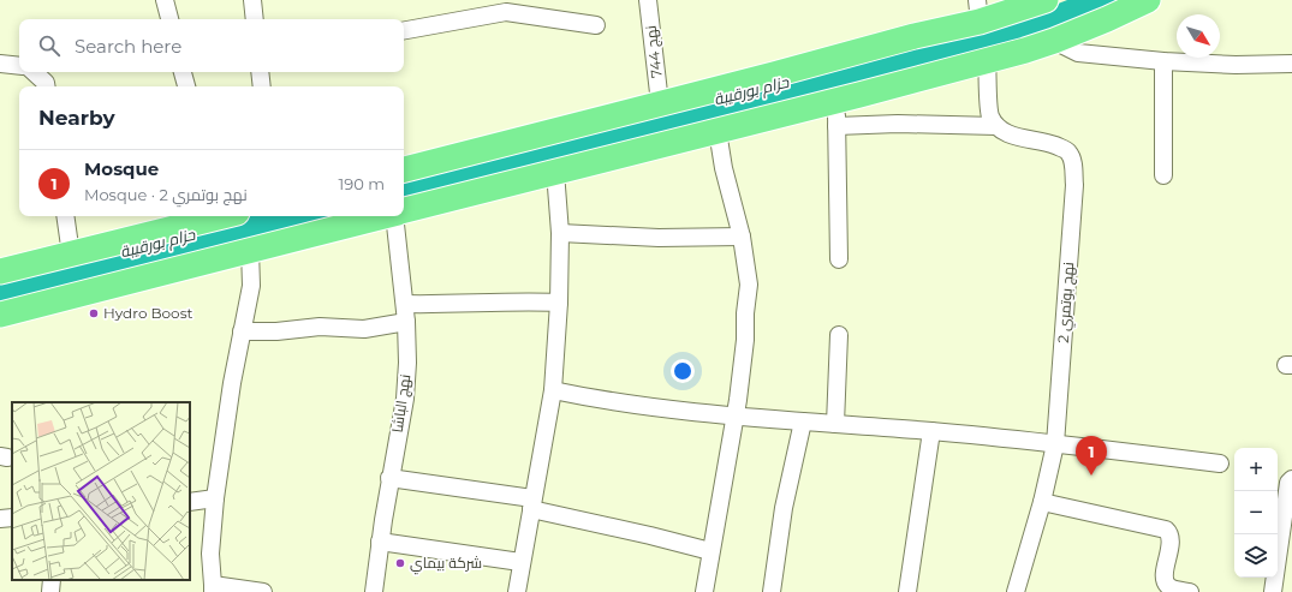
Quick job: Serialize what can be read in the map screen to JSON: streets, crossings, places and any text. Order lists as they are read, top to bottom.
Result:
{
  "streets": {
    "street": ["نهج 744", "نهج بوتمري 2", "نهج الباشا"]
  },
  "water": ["حزام بورقيبة"],
  "places": ["Hydro Boost", "شركة بيماي"],
  "north": "bottom right",
  "page": {
    "search": "Search here",
    "heading": "Nearby",
    "list": [
      {
        "mark": "1",
        "name": "Mosque",
        "note": "Mosque · نهج بوتمري 2",
        "value": "190 m"
      }
    ],
    "pins": "1",
    "map_buttons": ["+", "−"]
  }
}
